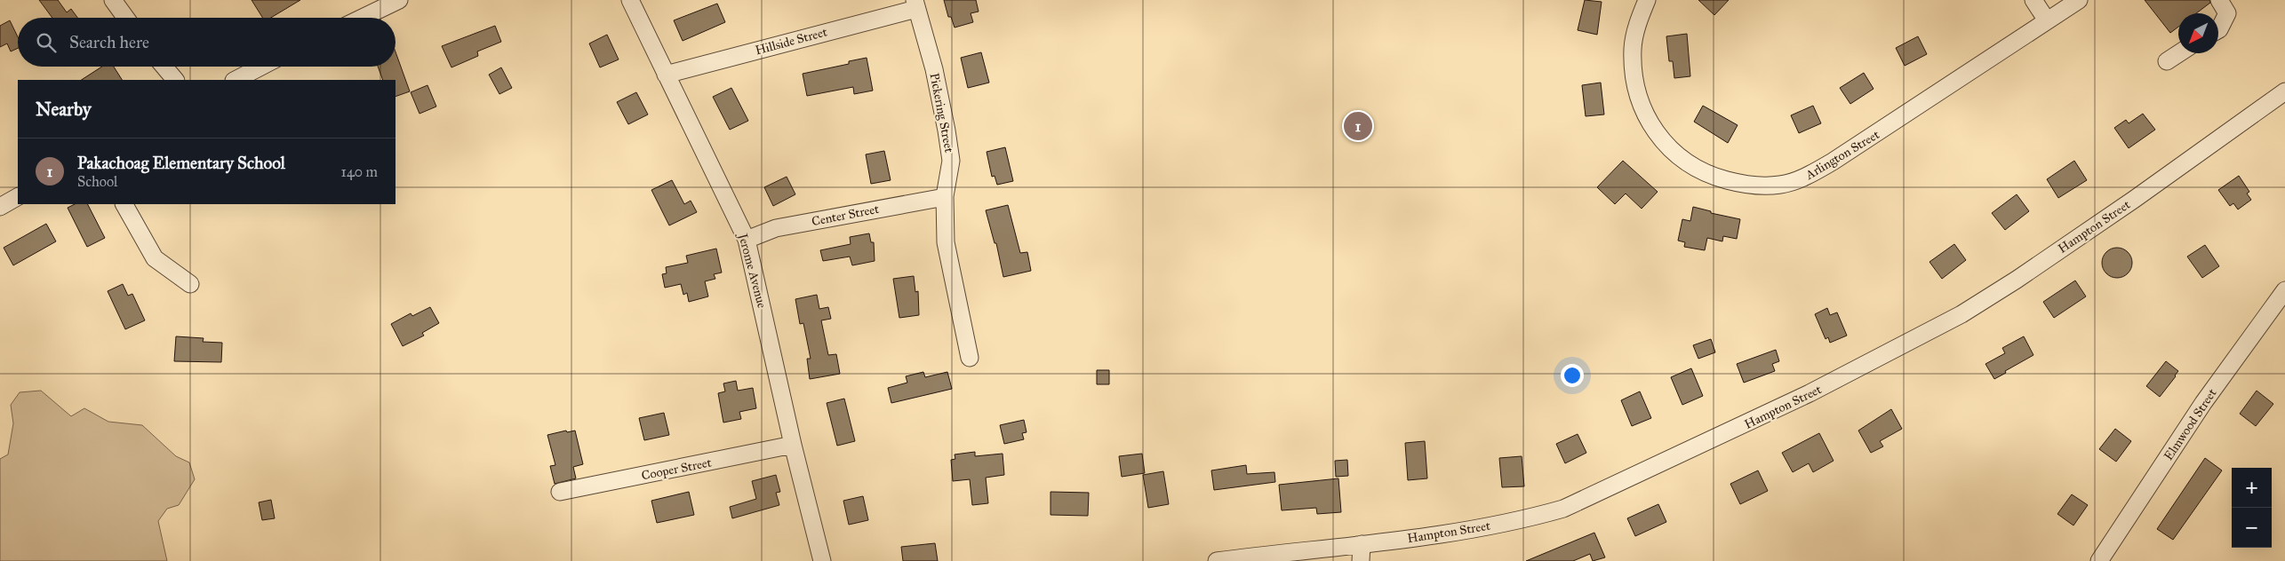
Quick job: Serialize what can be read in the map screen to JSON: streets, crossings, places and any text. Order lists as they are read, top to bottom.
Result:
{
  "streets": {
    "street": [
      "Hillside Street",
      "Pickering Street",
      "Arlington Street",
      "Center Street",
      "Hampton Street",
      "Jerome Avenue",
      "Elmwood Street",
      "Cooper Street"
    ]
  },
  "crossings": [
    ["Hillside Street", "Pickering Street"],
    ["Hillside Street", "Jerome Avenue"],
    ["Pickering Street", "Center Street"],
    ["Center Street", "Jerome Avenue"],
    ["Jerome Avenue", "Cooper Street"]
  ],
  "north": "bottom left",
  "page": {
    "search": "Search here",
    "heading": "Nearby",
    "pins": "1",
    "list": [
      {
        "mark": "1",
        "name": "Pakachoag Elementary School",
        "note": "School",
        "value": "140 m"
      }
    ],
    "map_buttons": ["+", "−"]
  }
}
